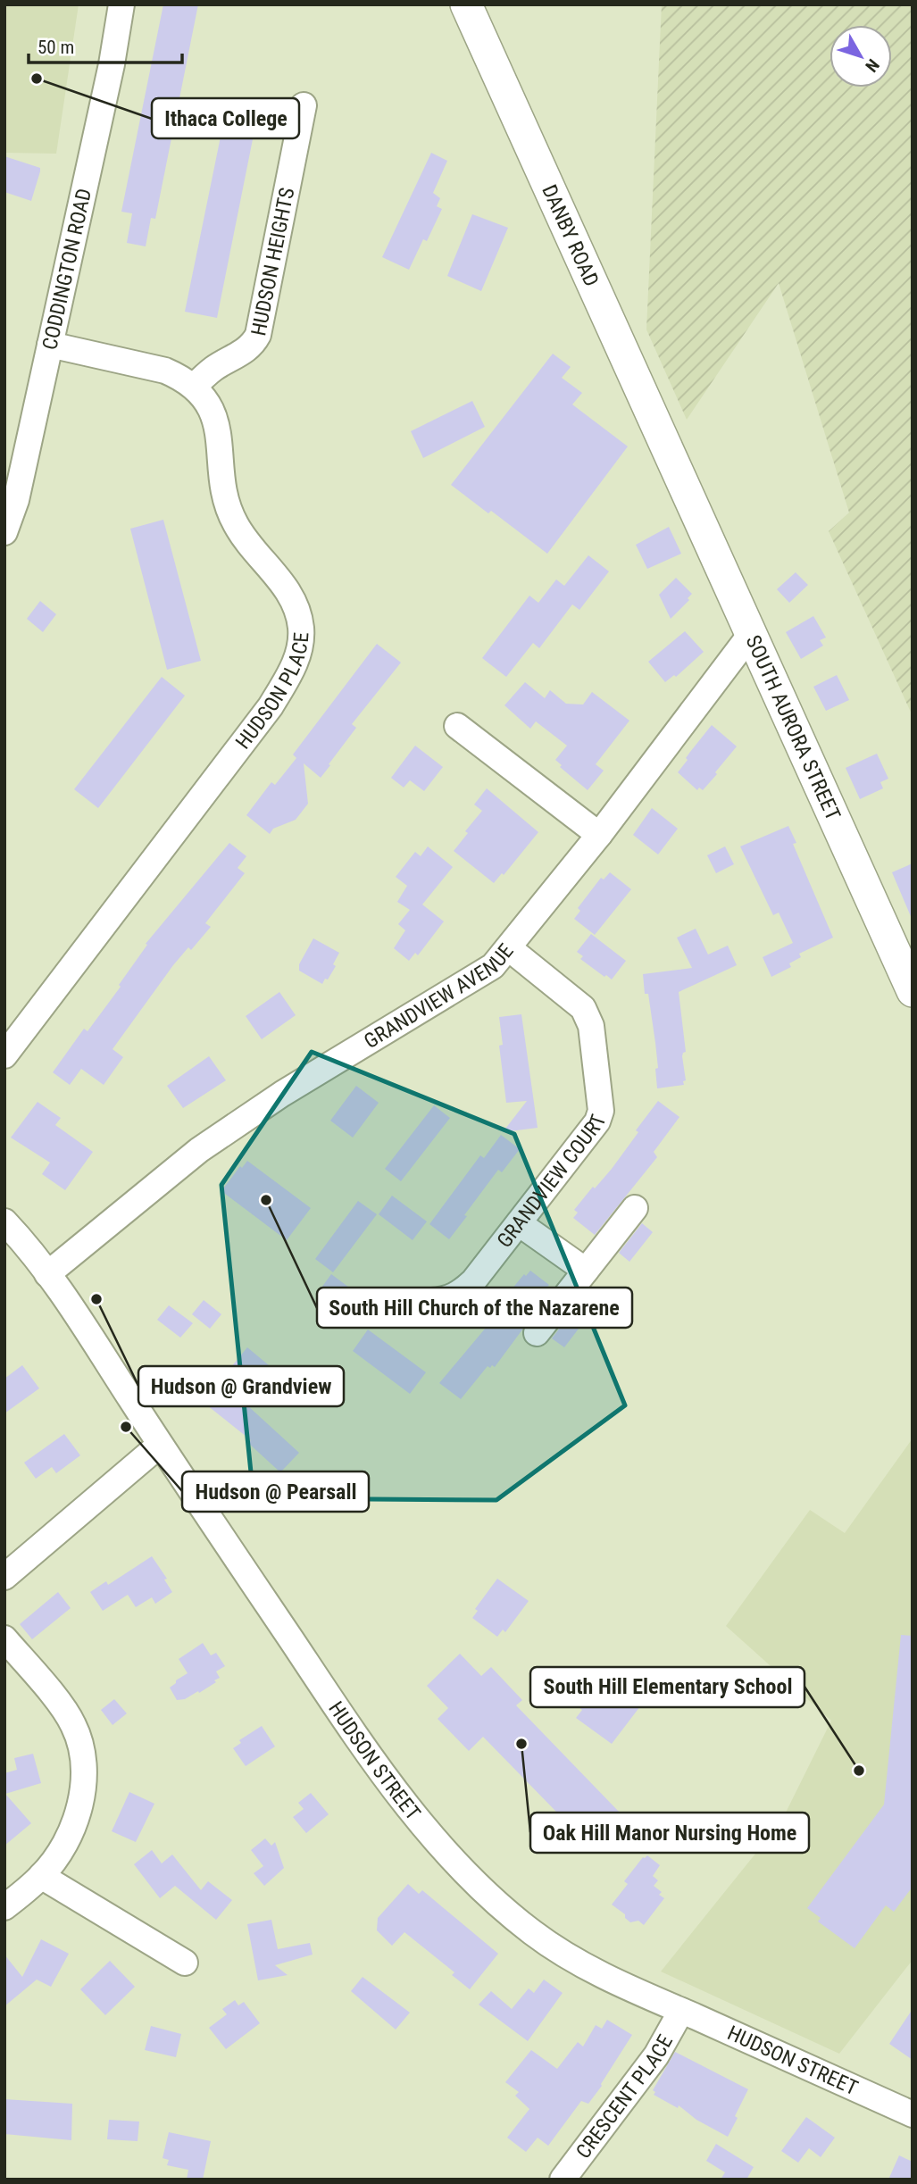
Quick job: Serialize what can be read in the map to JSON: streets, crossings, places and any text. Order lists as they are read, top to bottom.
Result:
{
  "streets": {
    "main road": ["DANBY ROAD", "SOUTH AURORA STREET"],
    "street": [
      "HUDSON HEIGHTS",
      "CODDINGTON ROAD",
      "HUDSON PLACE",
      "GRANDVIEW AVENUE",
      "GRANDVIEW COURT",
      "HUDSON STREET",
      "CRESCENT PLACE"
    ]
  },
  "crossings": [
    ["DANBY ROAD", "SOUTH AURORA STREET"],
    ["HUDSON HEIGHTS", "HUDSON PLACE"],
    ["CODDINGTON ROAD", "HUDSON PLACE"],
    ["SOUTH AURORA STREET", "GRANDVIEW AVENUE"],
    ["GRANDVIEW AVENUE", "GRANDVIEW COURT"],
    ["GRANDVIEW AVENUE", "HUDSON STREET"],
    ["HUDSON STREET", "CRESCENT PLACE"]
  ],
  "places": [
    "Ithaca College",
    "South Hill Church of the Nazarene",
    "Hudson @ Grandview",
    "Hudson @ Pearsall",
    "Oak Hill Manor Nursing Home",
    "South Hill Elementary School"
  ],
  "scale_bar": "50 m",
  "north": "bottom right"
}
